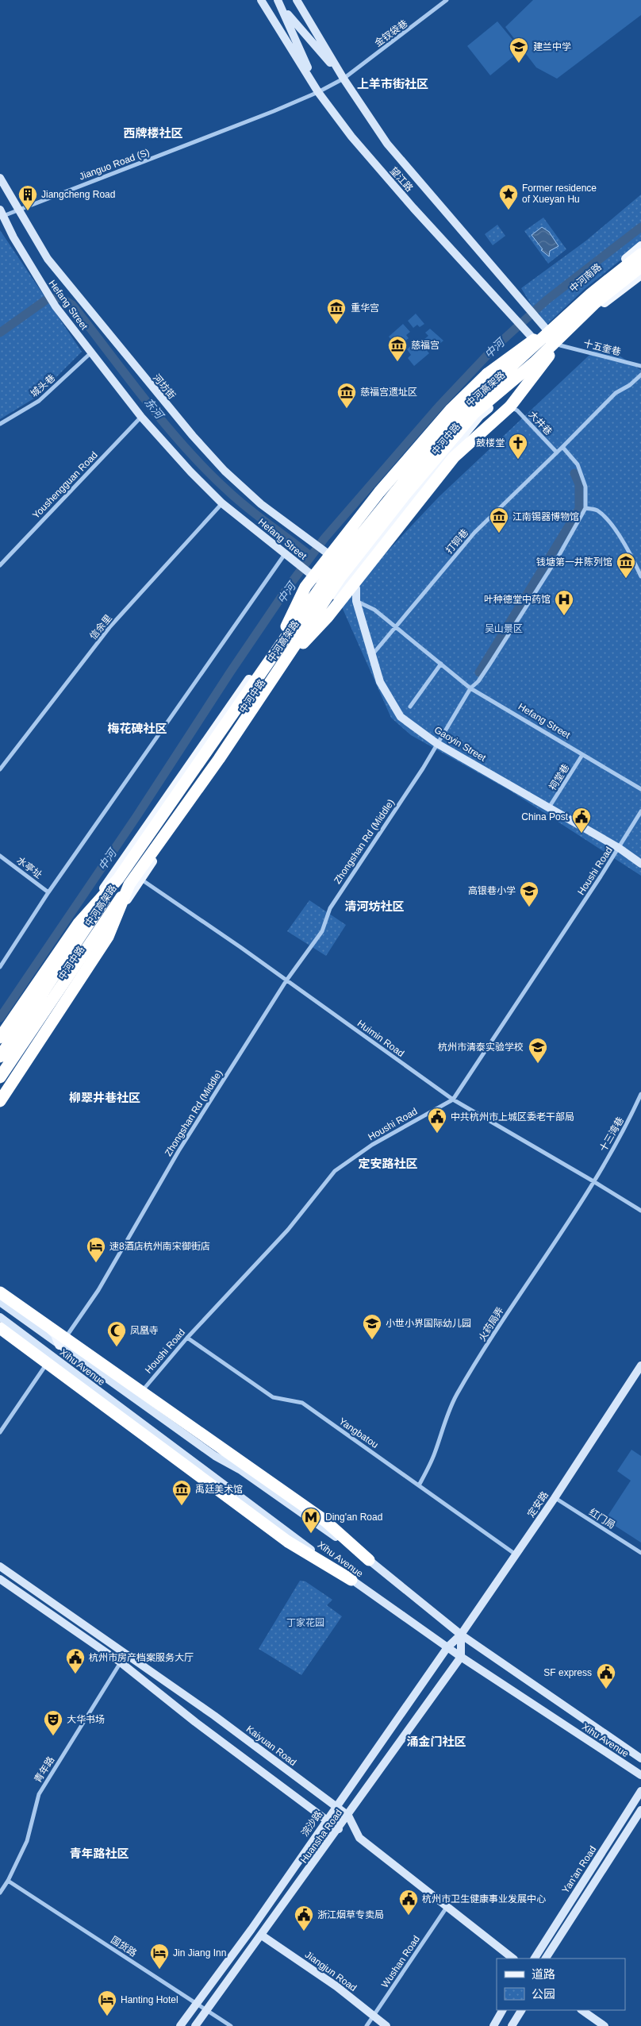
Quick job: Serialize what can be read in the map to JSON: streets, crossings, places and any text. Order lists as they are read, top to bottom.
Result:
{
  "streets": {
    "highway": ["中河高架路"],
    "main road": [
      "望江路",
      "中河南路",
      "Hefang Street",
      "河坊街",
      "中河中路",
      "Gaoyin Street",
      "Xihu Avenue",
      "定安路",
      "Kaiyuan Road",
      "浣沙路",
      "Huansha Road",
      "Yan'an Road",
      "Jiangjun Road"
    ],
    "street": [
      "金钗袋巷",
      "Jianguo Road (S)",
      "十五奎巷",
      "城头巷",
      "大井巷",
      "Youshengguan Road",
      "打铜巷",
      "信余里",
      "祠堂巷",
      "Zhongshan Rd (Middle)",
      "水亭址",
      "Houshi Road",
      "Huimin Road",
      "十三湾巷",
      "火药局弄",
      "Yangbatou",
      "红门局",
      "青年路",
      "国货路",
      "Wushan Road"
    ]
  },
  "crossings": [
    ["金钗袋巷", "Jianguo Road (S)"],
    ["金钗袋巷", "望江路"],
    ["Jianguo Road (S)", "望江路"],
    ["Jianguo Road (S)", "Hefang Street"],
    ["Jianguo Road (S)", "河坊街"],
    ["望江路", "中河南路"],
    ["望江路", "十五奎巷"],
    ["望江路", "中河中路"],
    ["中河南路", "中河中路"],
    ["Hefang Street", "城头巷"],
    ["Hefang Street", "中河中路"],
    ["Hefang Street", "Youshengguan Road"],
    ["Hefang Street", "打铜巷"],
    ["Hefang Street", "信余里"],
    ["Hefang Street", "Gaoyin Street"],
    ["Hefang Street", "祠堂巷"],
    ["Hefang Street", "Zhongshan Rd (Middle)"],
    ["十五奎巷", "中河中路"],
    ["河坊街", "中河中路"],
    ["河坊街", "Gaoyin Street"],
    ["中河高架路", "中河中路"],
    ["中河高架路", "Huimin Road"],
    ["大井巷", "打铜巷"],
    ["中河中路", "Gaoyin Street"],
    ["中河中路", "Huimin Road"],
    ["打铜巷", "Gaoyin Street"],
    ["打铜巷", "Zhongshan Rd (Middle)"],
    ["Gaoyin Street", "祠堂巷"],
    ["Gaoyin Street", "Zhongshan Rd (Middle)"],
    ["Gaoyin Street", "Houshi Road"],
    ["Zhongshan Rd (Middle)", "Huimin Road"],
    ["Houshi Road", "Huimin Road"],
    ["Houshi Road", "Yangbatou"],
    ["Huimin Road", "十三湾巷"],
    ["Huimin Road", "火药局弄"],
    ["十三湾巷", "火药局弄"],
    ["火药局弄", "Yangbatou"],
    ["Xihu Avenue", "定安路"],
    ["Xihu Avenue", "浣沙路"],
    ["Xihu Avenue", "Huansha Road"],
    ["Yangbatou", "定安路"],
    ["定安路", "红门局"],
    ["定安路", "浣沙路"],
    ["Kaiyuan Road", "浣沙路"],
    ["Kaiyuan Road", "Huansha Road"],
    ["Kaiyuan Road", "Wushan Road"],
    ["青年路", "国货路"],
    ["浣沙路", "国货路"],
    ["Huansha Road", "国货路"],
    ["Huansha Road", "Jiangjun Road"],
    ["Wushan Road", "Jiangjun Road"]
  ],
  "districts": [
    "上羊市街社区",
    "西牌楼社区",
    "梅花碑社区",
    "清河坊社区",
    "柳翠井巷社区",
    "定安路社区",
    "涌金门社区",
    "青年路社区"
  ],
  "water": ["中河", "东河"],
  "parks": ["吴山景区", "丁家花园"],
  "places": {
    "school or university": [
      "建兰中学",
      "高银巷小学",
      "杭州市清泰实验学校",
      "小世小界国际幼儿园"
    ],
    "place": ["Former residence of Xueyan Hu"],
    "building": ["Jiangcheng Road"],
    "museum": [
      "重华宫",
      "慈福宫",
      "慈福宫遗址区",
      "江南锡器博物馆",
      "钱塘第一井陈列馆",
      "禹廷美术馆"
    ],
    "church": ["鼓楼堂"],
    "hospital": ["叶种德堂中药馆"],
    "public building": [
      "China Post",
      "中共杭州市上城区委老干部局",
      "杭州市房产档案服务大厅",
      "SF express",
      "杭州市卫生健康事业发展中心",
      "浙江烟草专卖局"
    ],
    "hotel": ["速8酒店杭州南宋御街店", "Jin Jiang Inn", "Hanting Hotel"],
    "mosque": ["凤凰寺"],
    "metro station": ["Ding'an Road"],
    "theatre": ["大华书场"]
  },
  "legend": ["道路", "公园"]
}
